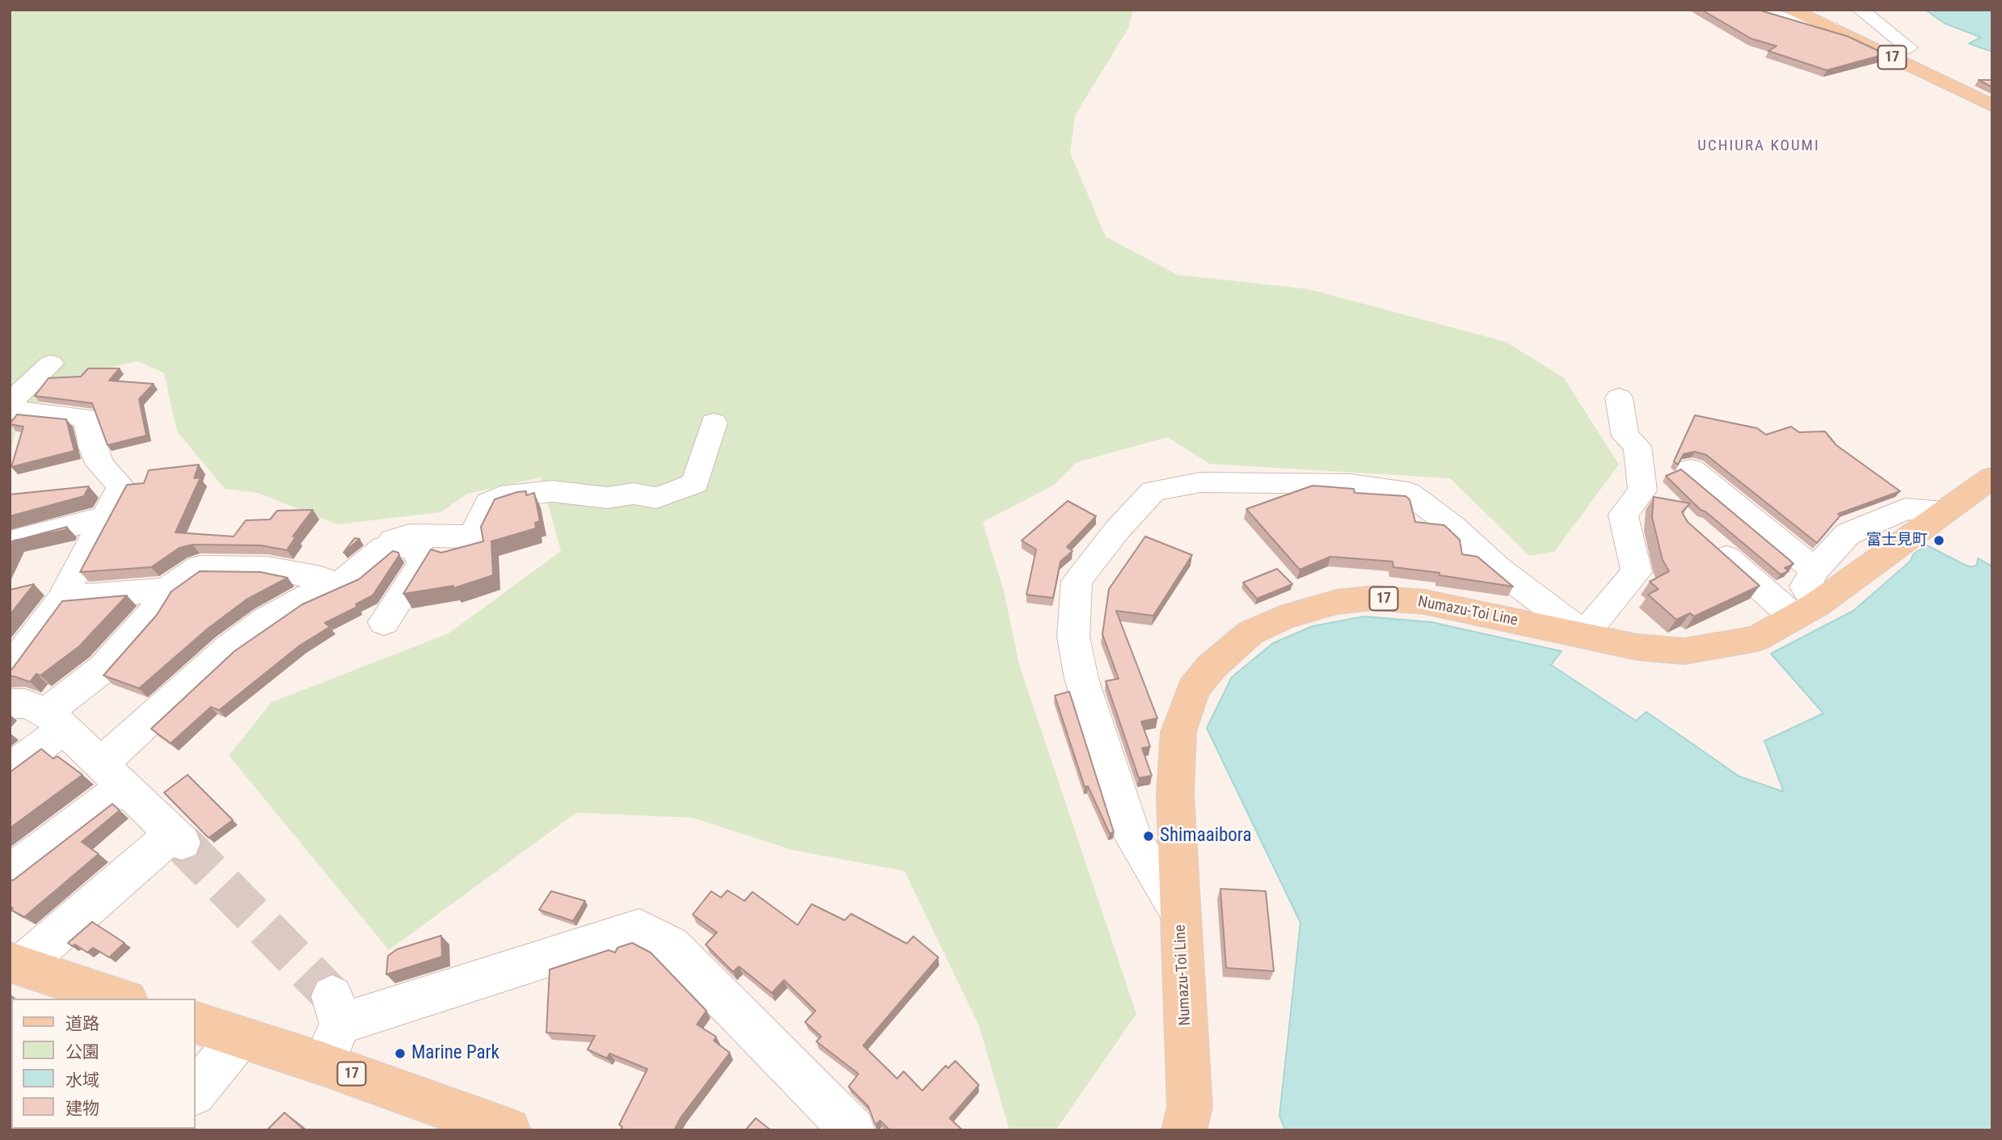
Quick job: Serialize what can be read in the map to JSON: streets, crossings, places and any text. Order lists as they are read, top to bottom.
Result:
{
  "streets": {
    "main road": ["17", "Numazu-Toi Line"]
  },
  "districts": ["UCHIURA KOUMI"],
  "places": ["富士見町", "Shimaaibora", "Marine Park"],
  "legend": [
    "道路",
    "公園",
    "水域",
    "建物"
  ]
}
